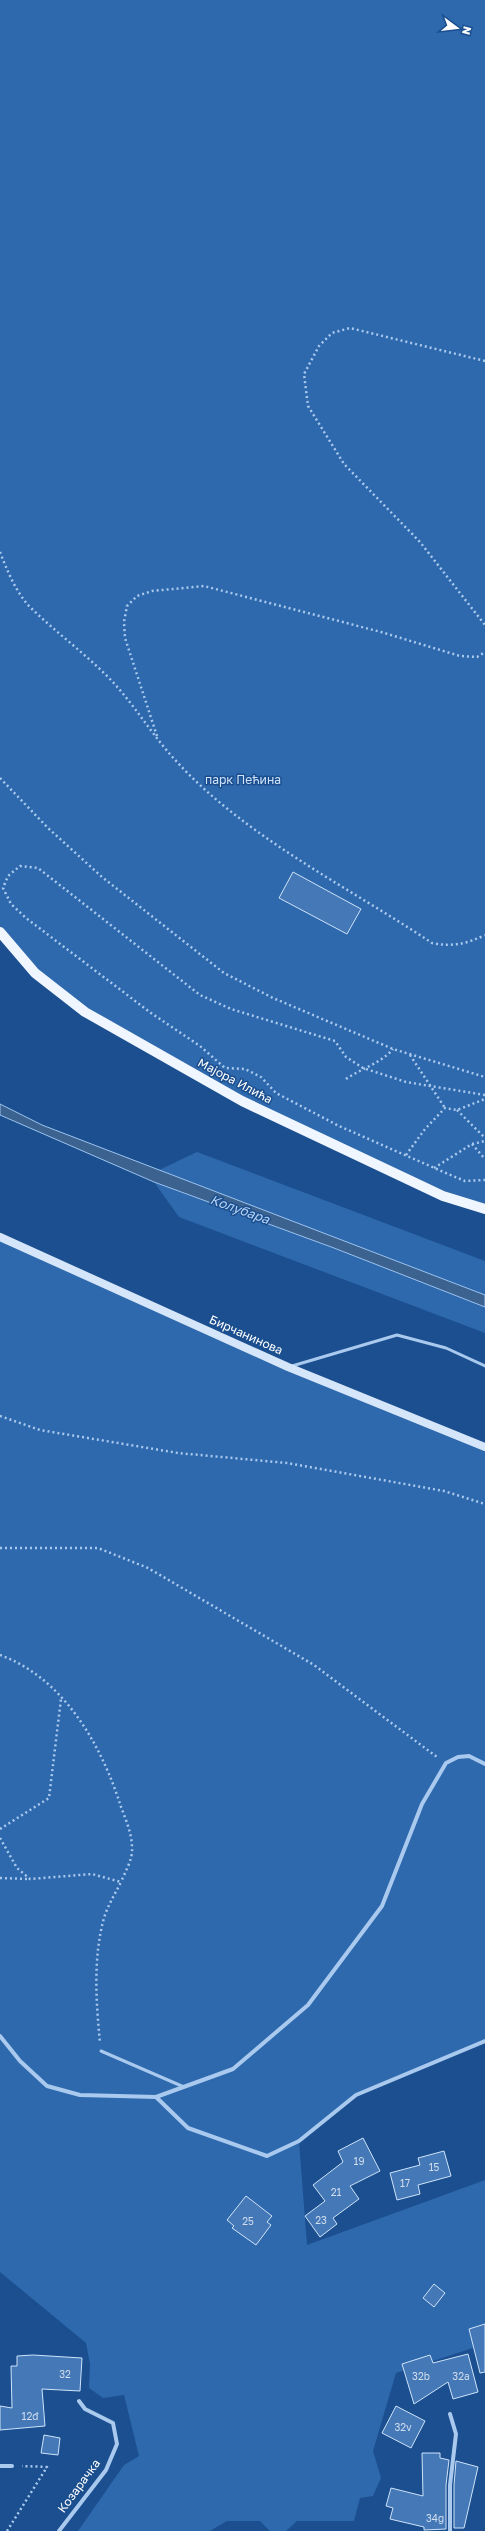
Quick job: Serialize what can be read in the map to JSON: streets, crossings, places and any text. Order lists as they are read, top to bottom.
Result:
{
  "streets": {
    "main road": ["Мајора Илића", "Бирчанинова"],
    "street": ["Козарачка"]
  },
  "water": ["Колубара"],
  "parks": ["парк Пећина"],
  "house_numbers": [
    "19",
    "15",
    "17",
    "21",
    "23",
    "25",
    "32",
    "32b",
    "32a",
    "12đ",
    "32v",
    "34g"
  ],
  "north": "right"
}
